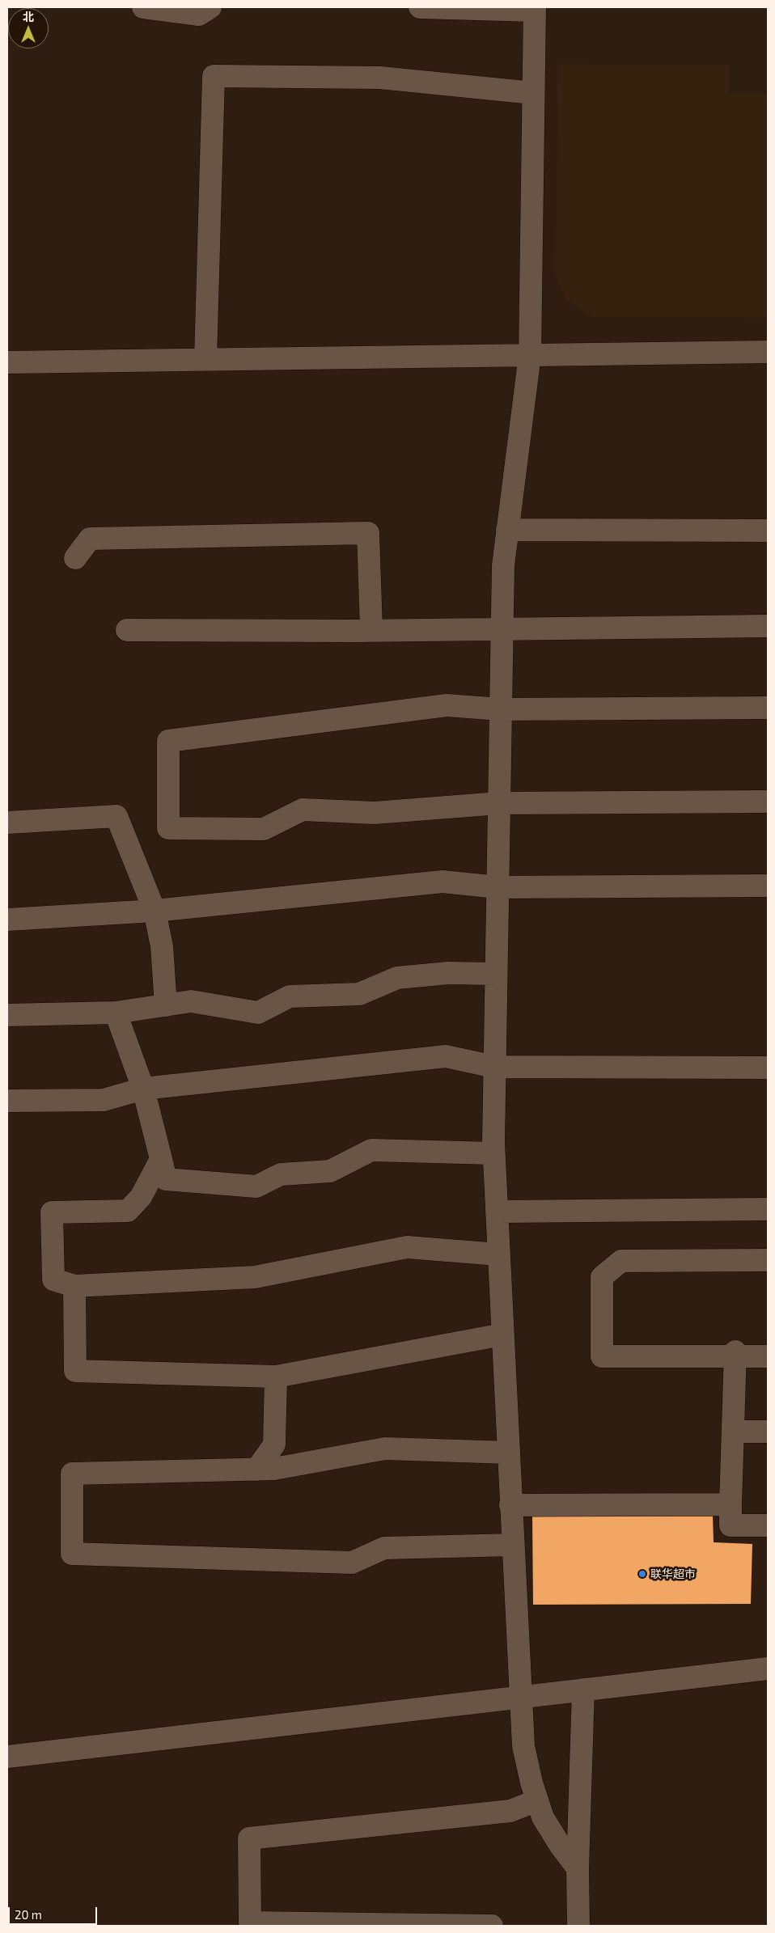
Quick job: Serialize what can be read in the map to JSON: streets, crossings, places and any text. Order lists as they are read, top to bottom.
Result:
{
  "places": ["联华超市"],
  "scale_bar": "20 m",
  "north": "top"
}
